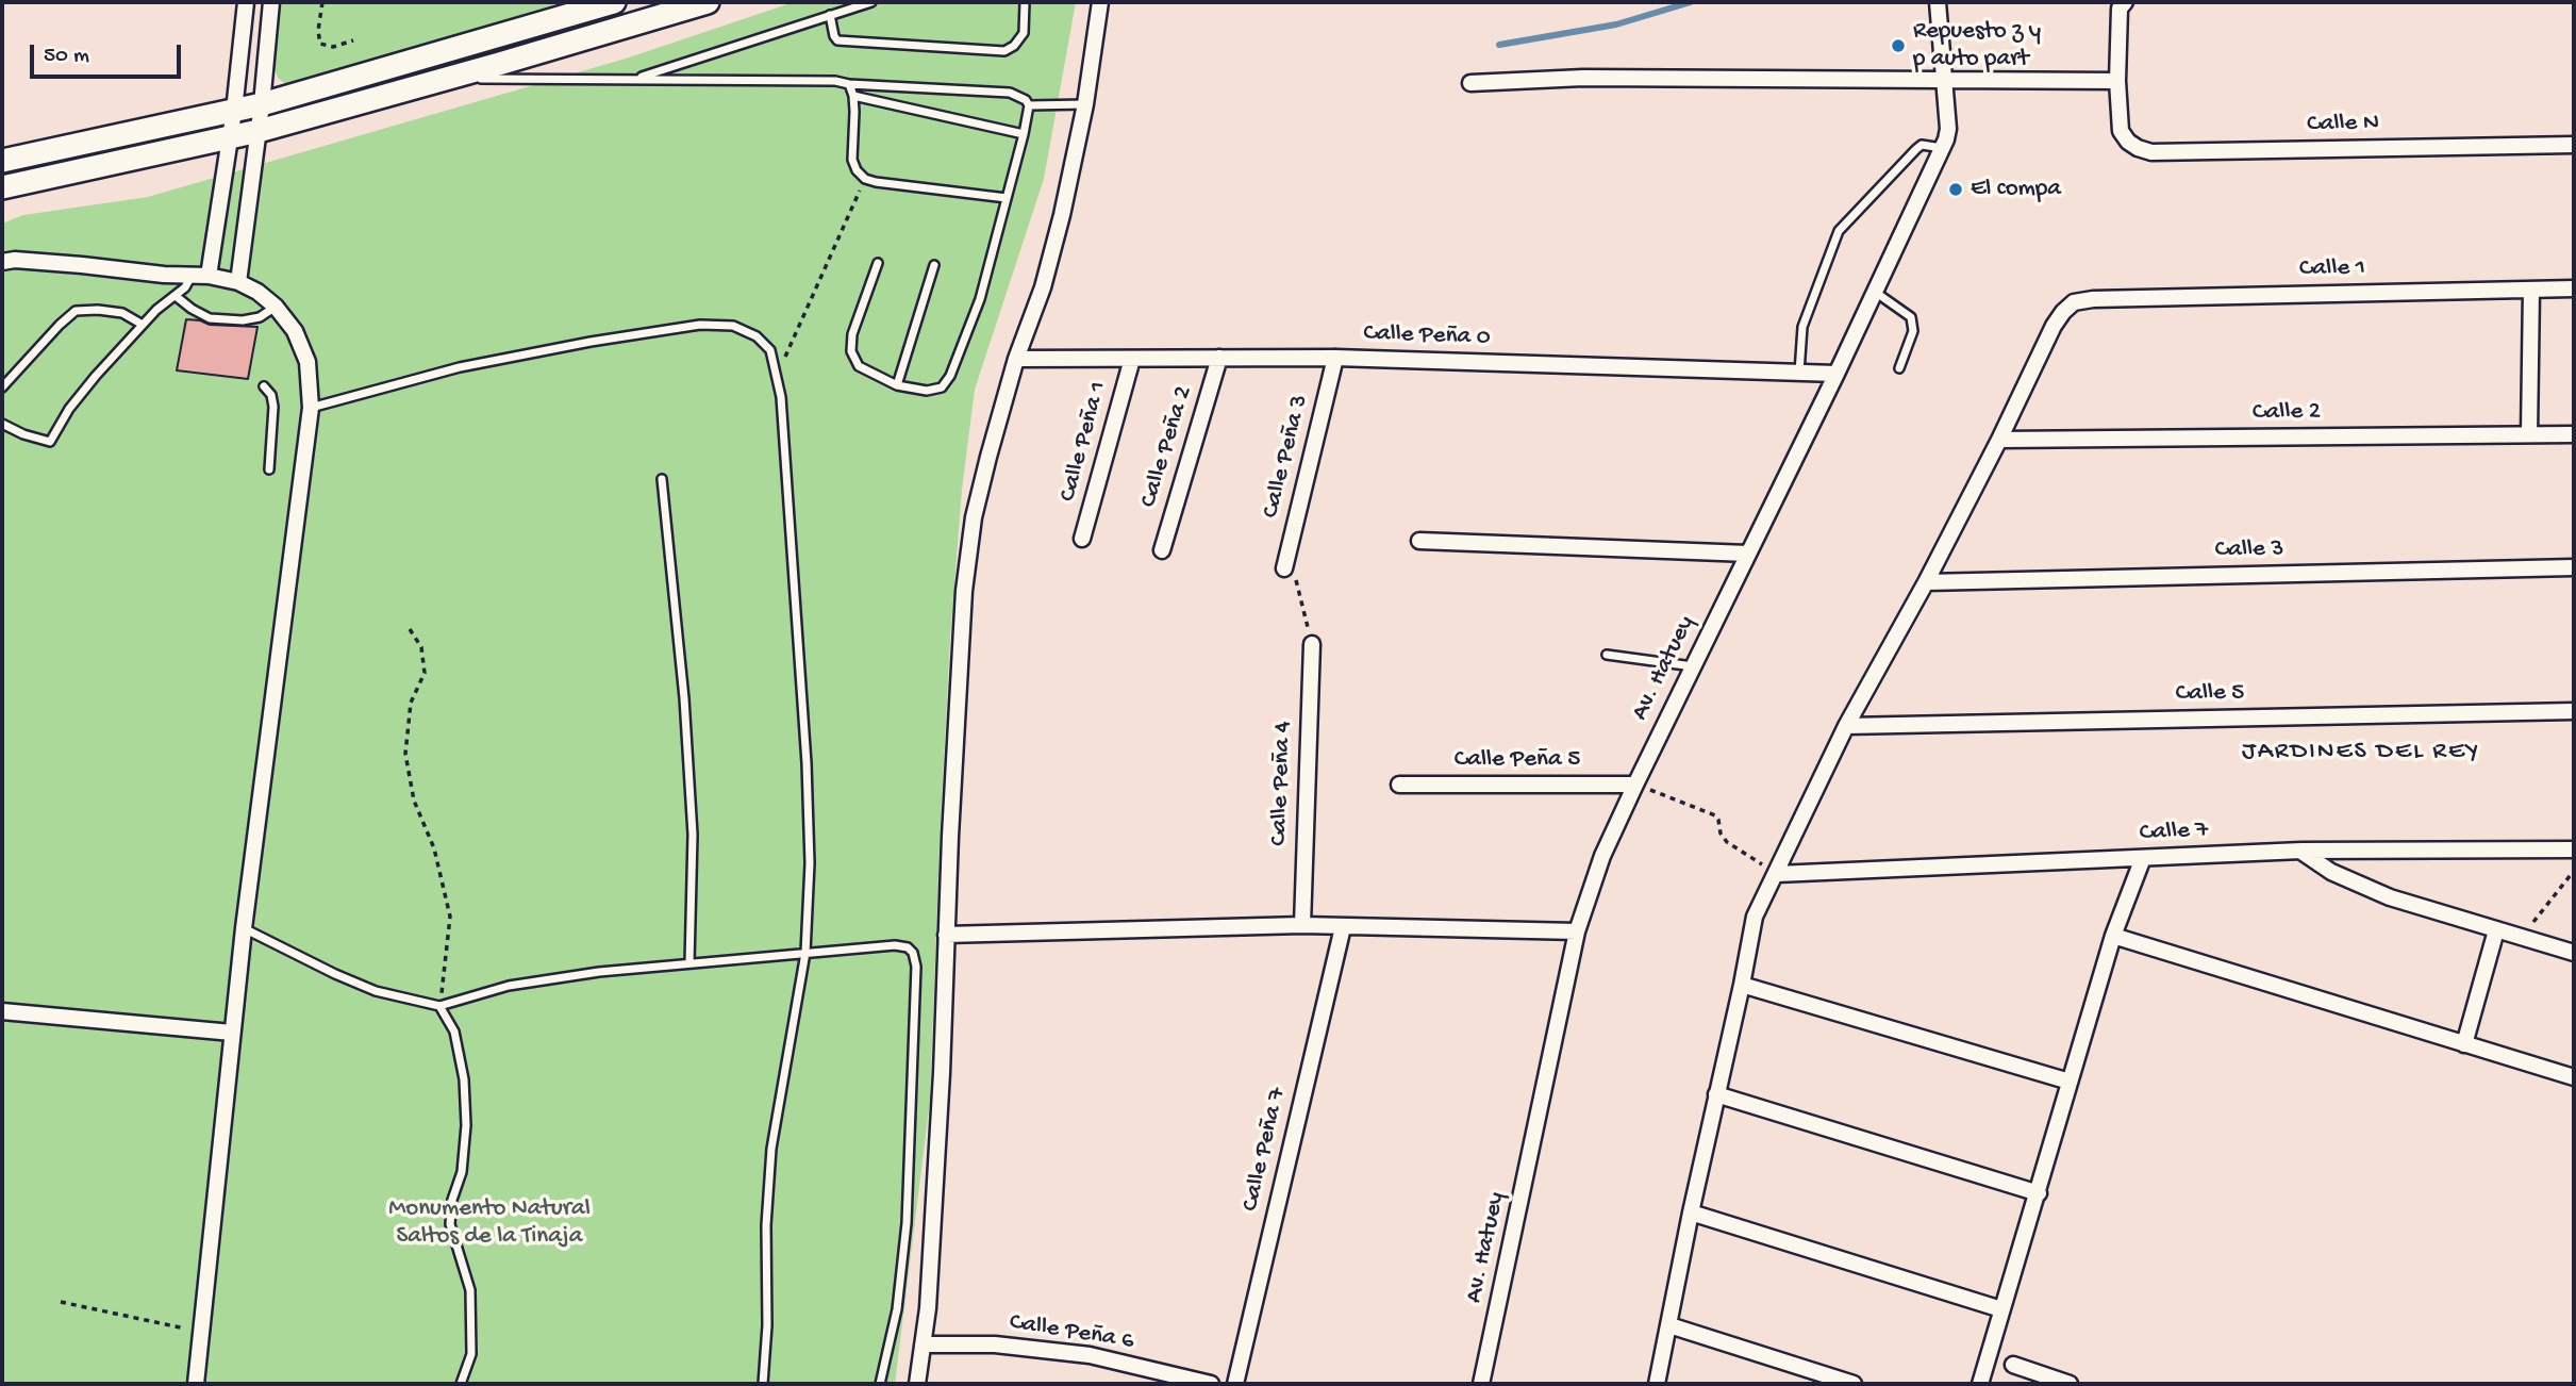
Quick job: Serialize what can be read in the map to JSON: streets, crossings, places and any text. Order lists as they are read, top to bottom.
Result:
{
  "streets": {
    "street": [
      "Calle N",
      "Calle 1",
      "Calle Peña 0",
      "Calle 2",
      "Calle Peña 1",
      "Calle Peña 2",
      "Calle Peña 3",
      "Calle 3",
      "Av. Hatuey",
      "Calle 5",
      "Calle Peña 5",
      "Calle Peña 4",
      "Calle 7",
      "Calle Peña 7",
      "Calle Peña 6"
    ]
  },
  "crossings": [
    ["Calle 1", "Calle 2"],
    ["Calle Peña 0", "Calle Peña 1"],
    ["Calle Peña 0", "Calle Peña 2"],
    ["Calle Peña 0", "Calle Peña 3"],
    ["Calle Peña 0", "Av. Hatuey"],
    ["Av. Hatuey", "Calle Peña 5"]
  ],
  "districts": ["JARDINES DEL REY"],
  "parks": ["Monumento Natural Saltos de la Tinaja"],
  "places": ["Repuesto z y p auto part", "El compa"],
  "scale_bar": "50 m"
}
